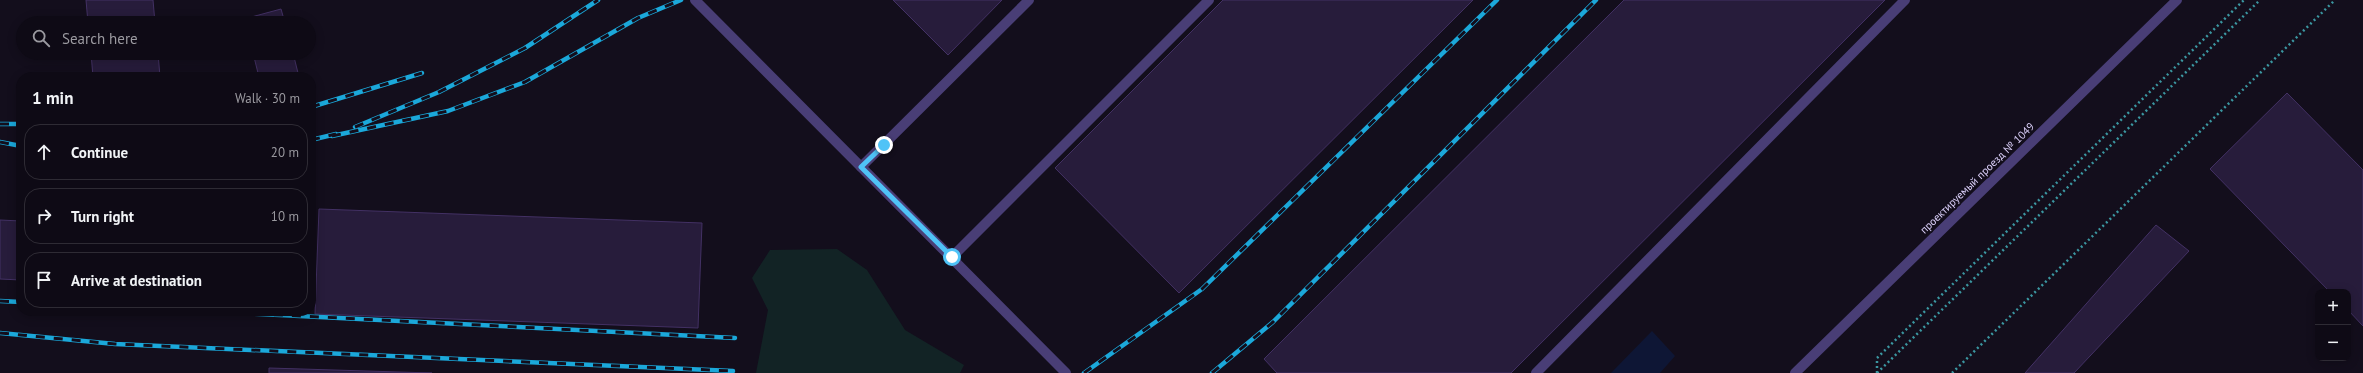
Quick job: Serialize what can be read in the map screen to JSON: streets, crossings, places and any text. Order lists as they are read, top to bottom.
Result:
{
  "streets": {
    "street": ["проектируемый проезд № 1049"]
  },
  "page": {
    "search": "Search here",
    "heading": ["1 min", "Walk · 30 m"],
    "list": [
      ["Continue", "20 m"],
      ["Turn right", "10 m"],
      "Arrive at destination"
    ],
    "map_buttons": ["+", "−"]
  }
}
